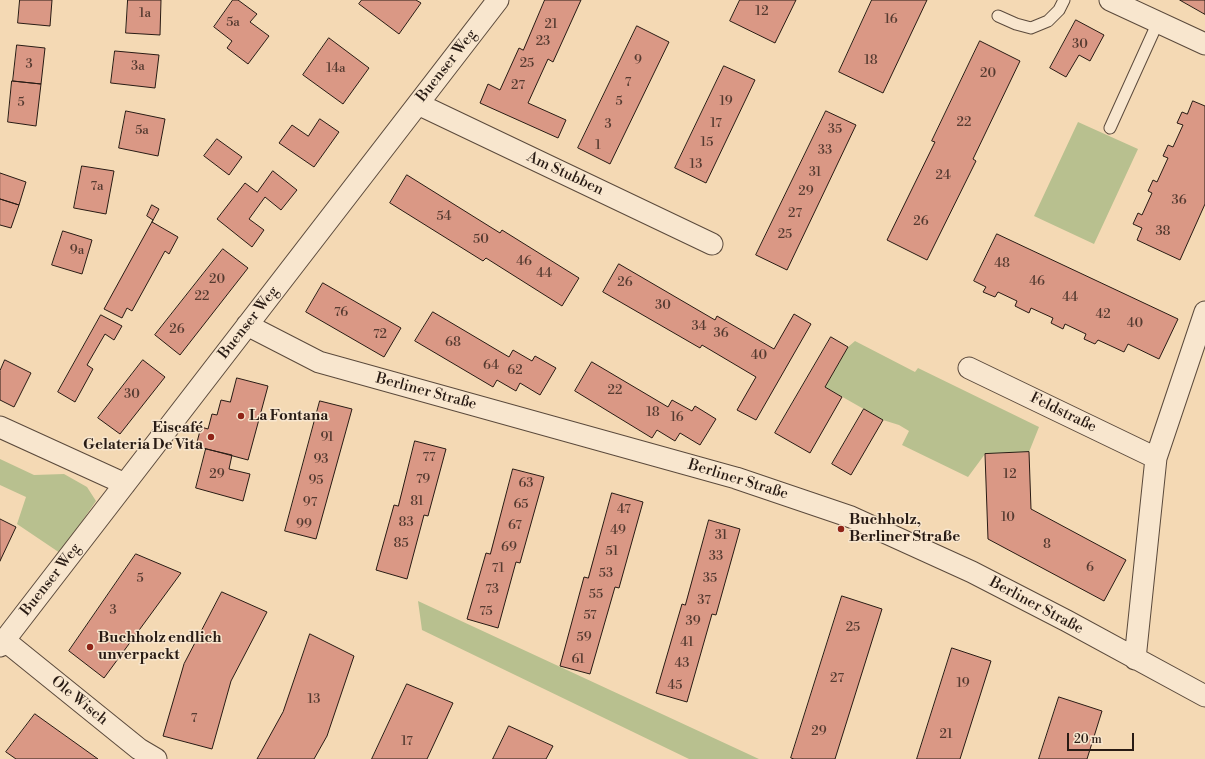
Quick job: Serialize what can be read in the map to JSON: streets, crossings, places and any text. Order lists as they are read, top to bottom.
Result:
{
  "streets": {
    "street": [
      "Buenser Weg",
      "Am Stubben",
      "Berliner Straße",
      "Feldstraße",
      "Ole Wisch"
    ]
  },
  "crossings": [
    ["Buenser Weg", "Am Stubben"],
    ["Buenser Weg", "Berliner Straße"],
    ["Buenser Weg", "Ole Wisch"]
  ],
  "places": [
    "La Fontana",
    "Eiscafé Gelateria De Vita",
    "Buchholz, Berliner Straße",
    "Buchholz endlich unverpackt"
  ],
  "house_numbers": [
    "12",
    "1a",
    "16",
    "5a",
    "21",
    "23",
    "30",
    "9",
    "18",
    "25",
    "3",
    "3a",
    "14a",
    "20",
    "7",
    "27",
    "5",
    "19",
    "5",
    "22",
    "17",
    "3",
    "35",
    "5a",
    "15",
    "1",
    "33",
    "13",
    "31",
    "24",
    "7a",
    "29",
    "36",
    "27",
    "54",
    "26",
    "38",
    "25",
    "50",
    "9a",
    "46",
    "48",
    "44",
    "20",
    "46",
    "26",
    "22",
    "44",
    "30",
    "76",
    "42",
    "40",
    "34",
    "26",
    "36",
    "72",
    "68",
    "40",
    "64",
    "62",
    "22",
    "30",
    "18",
    "16",
    "91",
    "77",
    "93",
    "29",
    "12",
    "79",
    "95",
    "63",
    "81",
    "97",
    "65",
    "47",
    "10",
    "83",
    "99",
    "67",
    "49",
    "31",
    "85",
    "8",
    "69",
    "51",
    "33",
    "6",
    "71",
    "53",
    "5",
    "35",
    "73",
    "55",
    "37",
    "3",
    "75",
    "57",
    "39",
    "25",
    "59",
    "41",
    "61",
    "43",
    "27",
    "19",
    "45",
    "13",
    "7",
    "29",
    "21",
    "17"
  ],
  "scale_bar": "20 m"
}
